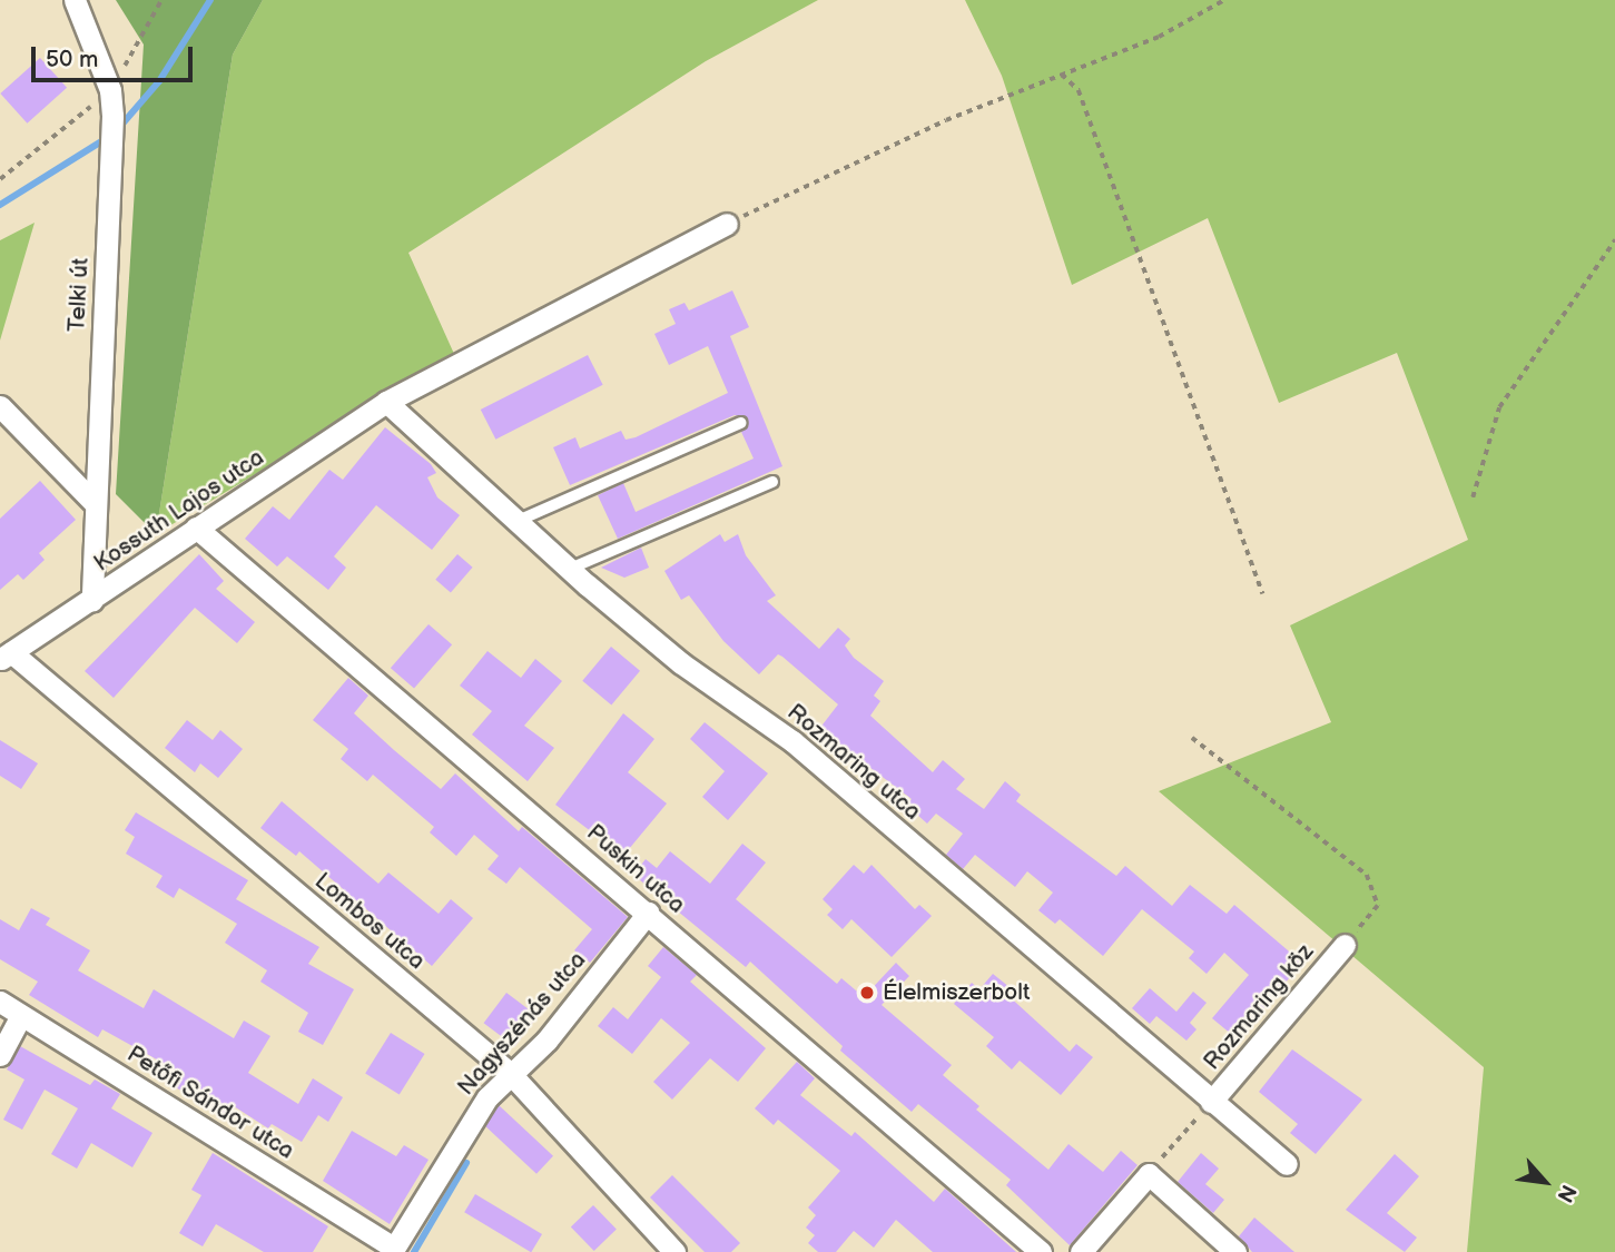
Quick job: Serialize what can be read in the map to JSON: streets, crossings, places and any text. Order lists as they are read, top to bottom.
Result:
{
  "streets": {
    "street": [
      "Telki út",
      "Kossuth Lajos utca",
      "Rozmaring utca",
      "Puskin utca",
      "Lombos utca",
      "Rozmaring köz",
      "Nagyszénás utca",
      "Petőfi Sándor utca"
    ]
  },
  "crossings": [
    ["Telki út", "Kossuth Lajos utca"],
    ["Kossuth Lajos utca", "Rozmaring utca"],
    ["Kossuth Lajos utca", "Puskin utca"],
    ["Kossuth Lajos utca", "Lombos utca"],
    ["Rozmaring utca", "Rozmaring köz"],
    ["Puskin utca", "Nagyszénás utca"],
    ["Lombos utca", "Nagyszénás utca"],
    ["Nagyszénás utca", "Petőfi Sándor utca"]
  ],
  "places": ["Élelmiszerbolt"],
  "scale_bar": "50 m",
  "north": "bottom right"
}
